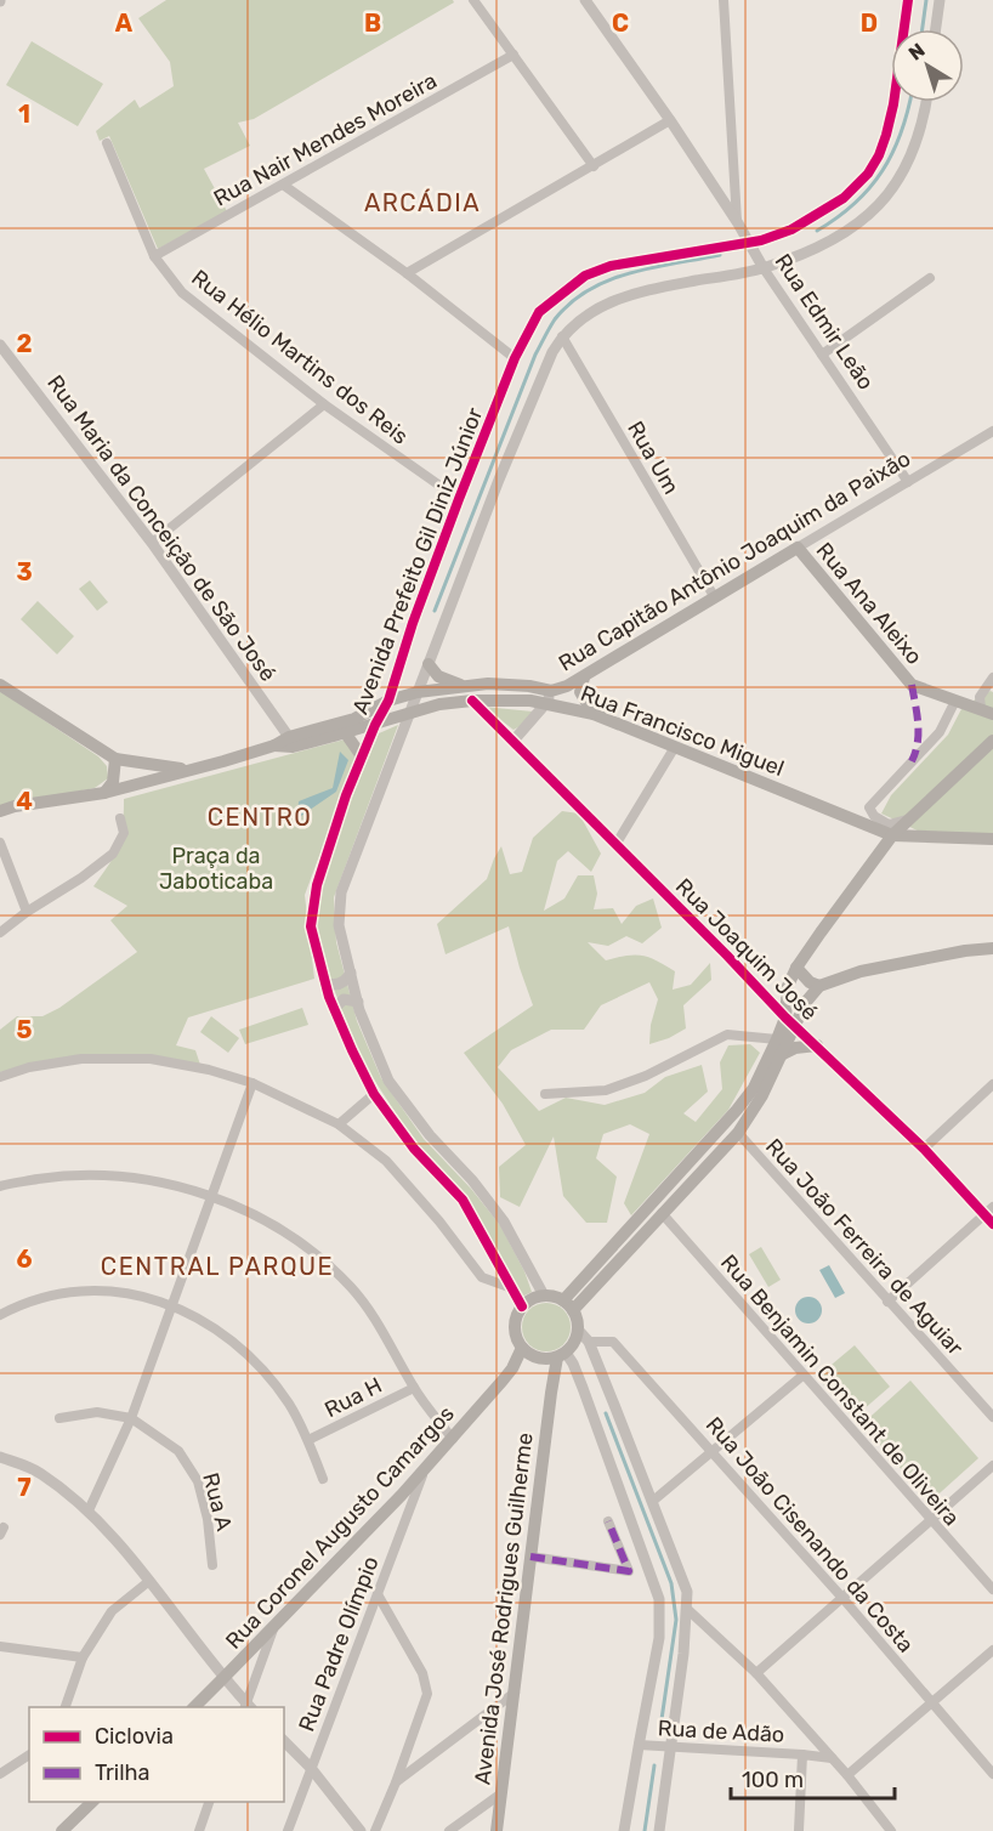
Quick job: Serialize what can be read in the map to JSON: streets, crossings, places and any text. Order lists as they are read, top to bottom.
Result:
{
  "streets": {
    "main road": [
      "Rua Capitão Antônio Joaquim da Paixão",
      "Rua Ana Aleixo",
      "Rua Francisco Miguel",
      "Rua Coronel Augusto Camargos",
      "Avenida José Rodrigues Guilherme"
    ],
    "street": [
      "Rua Nair Mendes Moreira",
      "Rua Edmir Leão",
      "Rua Hélio Martins dos Reis",
      "Rua Um",
      "Rua Maria da Conceição de São José",
      "Avenida Prefeito Gil Diniz Júnior",
      "Rua Joaquim José",
      "Rua João Ferreira de Aguiar",
      "Rua Benjamin Constant de Oliveira",
      "Rua H",
      "Rua A",
      "Rua João Cisenando da Costa",
      "Rua Padre Olímpio",
      "Rua de Adão"
    ]
  },
  "crossings": [
    ["Rua Nair Mendes Moreira", "Rua Hélio Martins dos Reis"],
    ["Rua Edmir Leão", "Avenida Prefeito Gil Diniz Júnior"],
    ["Rua Edmir Leão", "Rua Capitão Antônio Joaquim da Paixão"],
    ["Rua Hélio Martins dos Reis", "Avenida Prefeito Gil Diniz Júnior"],
    ["Rua Um", "Rua Capitão Antônio Joaquim da Paixão"],
    ["Rua Maria da Conceição de São José", "Rua Francisco Miguel"],
    ["Avenida Prefeito Gil Diniz Júnior", "Rua Francisco Miguel"],
    ["Avenida Prefeito Gil Diniz Júnior", "Rua Coronel Augusto Camargos"],
    ["Avenida Prefeito Gil Diniz Júnior", "Avenida José Rodrigues Guilherme"],
    ["Rua Capitão Antônio Joaquim da Paixão", "Rua Ana Aleixo"],
    ["Rua Capitão Antônio Joaquim da Paixão", "Rua Francisco Miguel"],
    ["Rua Capitão Antônio Joaquim da Paixão", "Rua Joaquim José"],
    ["Rua Francisco Miguel", "Rua Joaquim José"],
    ["Rua Coronel Augusto Camargos", "Avenida José Rodrigues Guilherme"],
    ["Rua Coronel Augusto Camargos", "Rua Padre Olímpio"]
  ],
  "districts": ["ARCÁDIA", "CENTRO", "CENTRAL PARQUE"],
  "parks": ["Praça da Jaboticaba"],
  "legend": ["Ciclovia", "Trilha"],
  "scale_bar": "100 m",
  "north": "top left",
  "grid": {
    "columns": [
      "A",
      "B",
      "C",
      "D"
    ],
    "rows": [
      "1",
      "2",
      "3",
      "4",
      "5",
      "6",
      "7"
    ]
  }
}
